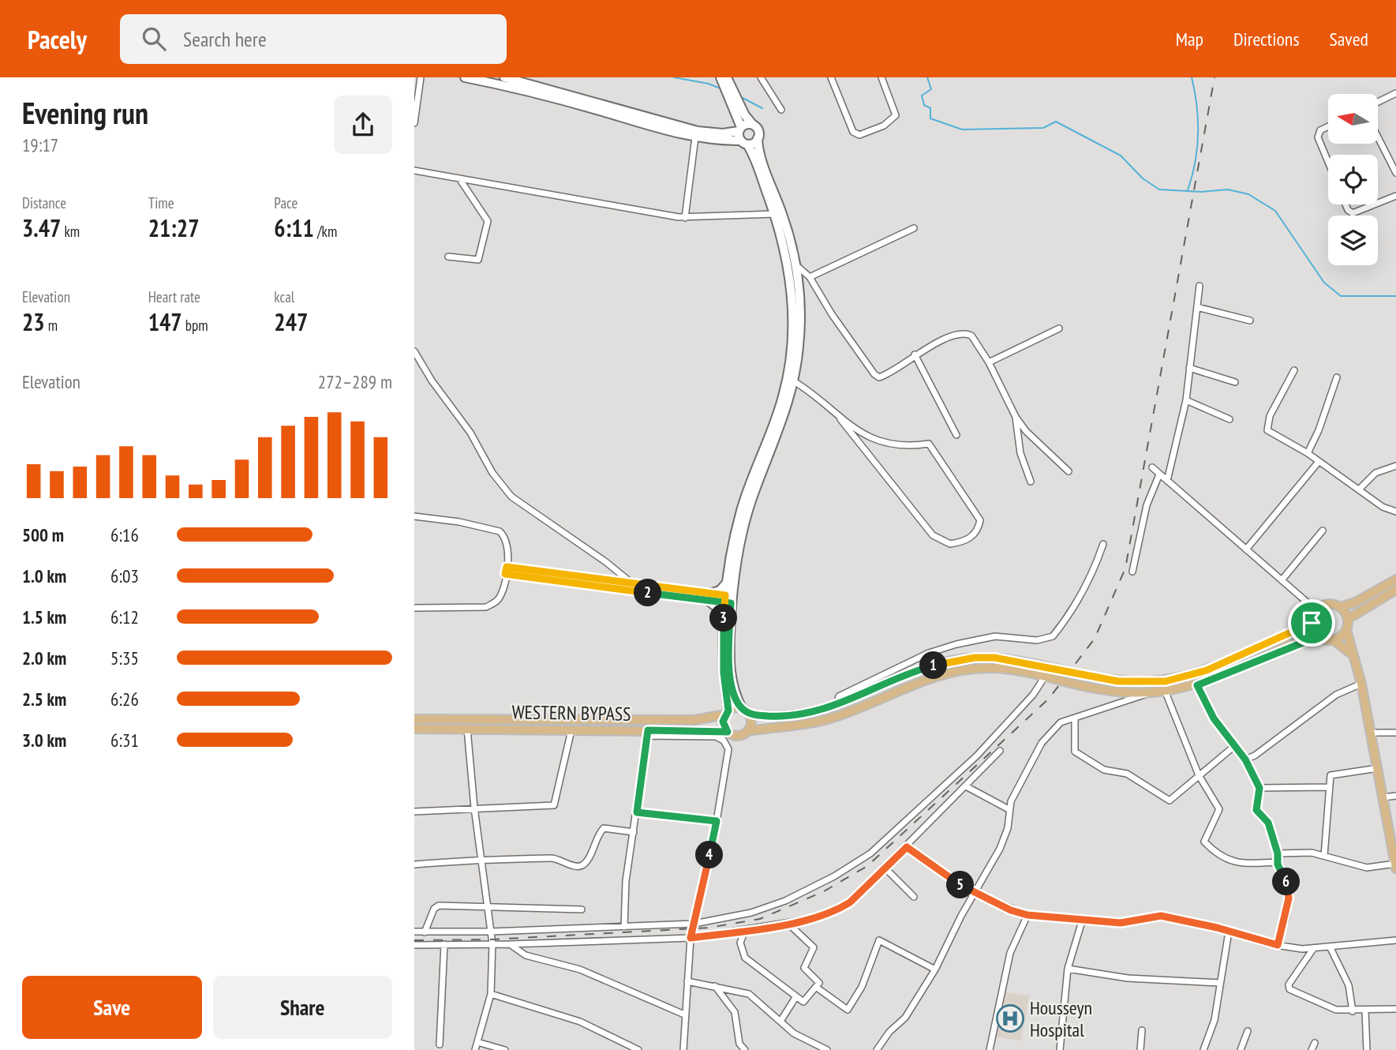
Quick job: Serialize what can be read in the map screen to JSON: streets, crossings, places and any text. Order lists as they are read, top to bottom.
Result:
{
  "streets": {
    "main road": ["WESTERN BYPASS"]
  },
  "places": {
    "hospital": ["Housseyn Hospital"]
  },
  "north": "left",
  "page": {
    "header": "Pacely",
    "search": "Search here",
    "nav": ["Map", "Directions", "Saved"],
    "heading": ["Evening run", "19:17"],
    "stats": [
      ["Distance", "3.47 km"],
      ["Time", "21:27"],
      ["Pace", "6:11 /km"],
      ["Elevation", "23 m"],
      ["Heart rate", "147 bpm"],
      ["kcal", "247"]
    ],
    "chart": ["Elevation", "272–289 m"],
    "list": [
      {
        "name": "500 m",
        "note": "6:16"
      },
      {
        "name": "1.0 km",
        "note": "6:03"
      },
      {
        "name": "1.5 km",
        "note": "6:12"
      },
      {
        "name": "2.0 km",
        "note": "5:35"
      },
      {
        "name": "2.5 km",
        "note": "6:26"
      },
      {
        "name": "3.0 km",
        "note": "6:31"
      }
    ],
    "pins": [
      "2",
      "3",
      "1",
      "4",
      "6",
      "5"
    ],
    "buttons": ["Save", "Share"]
  }
}
